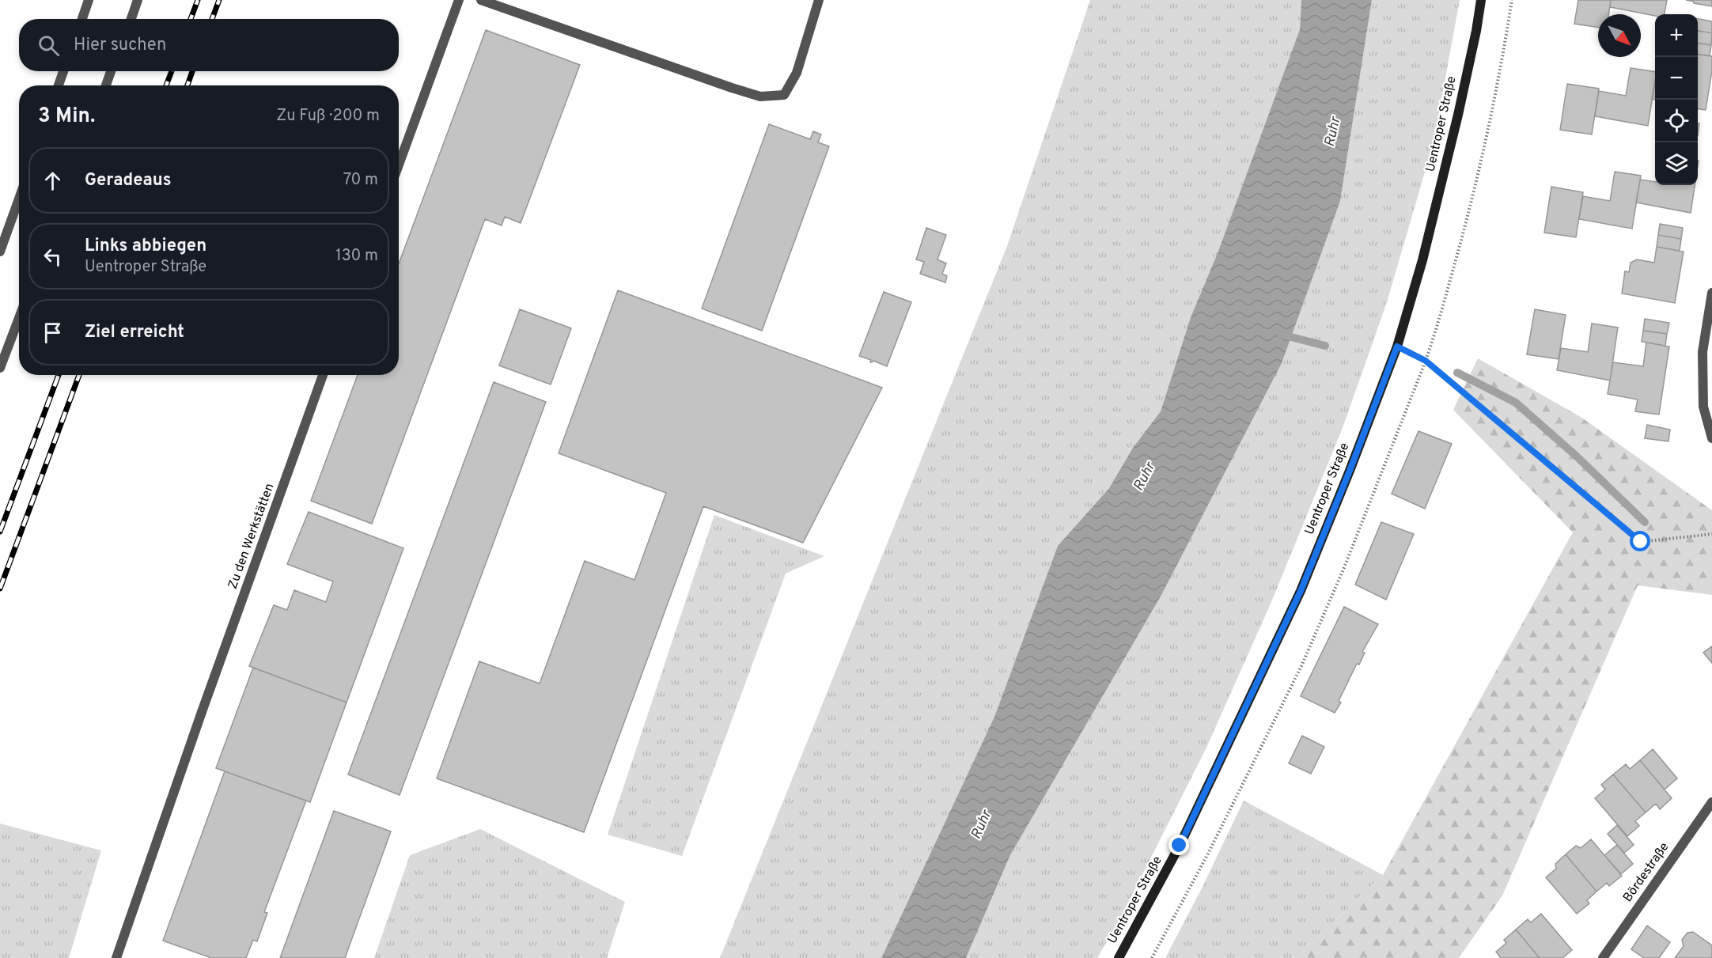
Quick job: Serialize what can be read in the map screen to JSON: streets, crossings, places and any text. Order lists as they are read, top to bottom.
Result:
{
  "streets": {
    "main road": ["Uentroper Straße"],
    "street": ["Zu den Werkstätten", "Bördestraße"]
  },
  "water": ["Ruhr"],
  "north": "bottom right",
  "page": {
    "map_buttons": ["+", "−"],
    "search": "Hier suchen",
    "heading": ["3 Min.", "Zu Fuß · 200 m"],
    "list": [
      ["Geradeaus", "70 m"],
      ["Links abbiegen", "Uentroper Straße", "130 m"],
      "Ziel erreicht"
    ]
  }
}
